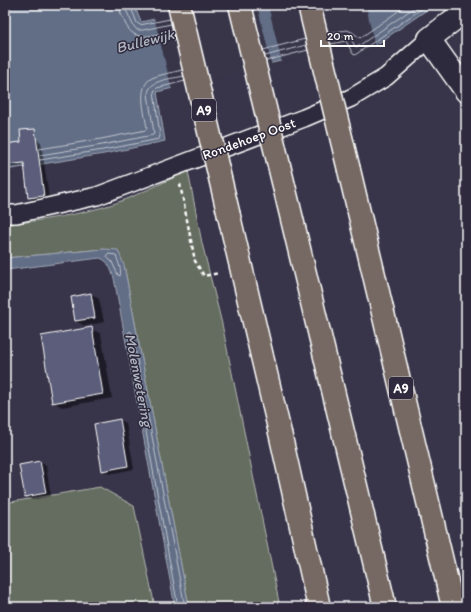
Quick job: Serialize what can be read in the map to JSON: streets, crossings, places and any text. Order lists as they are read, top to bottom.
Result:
{
  "streets": {
    "highway": ["A9"],
    "street": ["Rondehoep Oost"]
  },
  "water": ["Bullewijk", "Molenwetering"],
  "scale_bar": "20 m"
}
